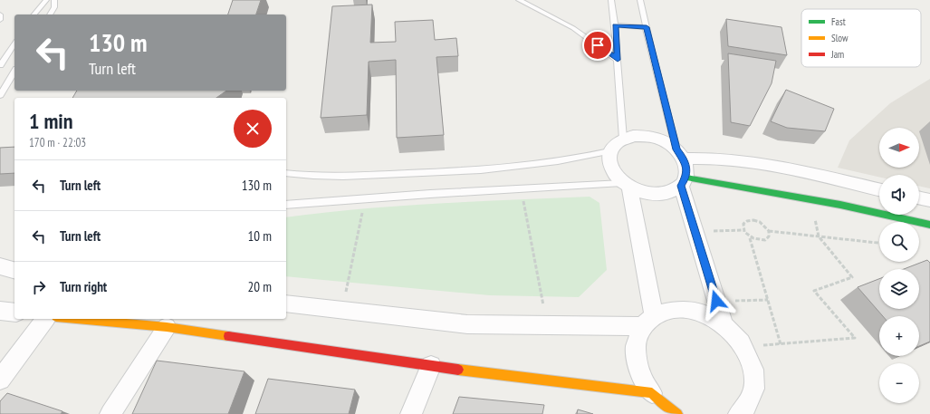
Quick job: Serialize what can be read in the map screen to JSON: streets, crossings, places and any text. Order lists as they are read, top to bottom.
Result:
{
  "legend": ["Fast", "Slow", "Jam"],
  "north": "right",
  "page": {
    "turn": ["130 m", "Turn left"],
    "heading": ["1 min", "170 m · 22:03"],
    "map_buttons": ["+", "−"],
    "list": [
      {
        "name": "Turn left",
        "value": "130 m"
      },
      {
        "name": "Turn left",
        "value": "10 m"
      },
      {
        "name": "Turn right",
        "value": "20 m"
      }
    ]
  }
}
